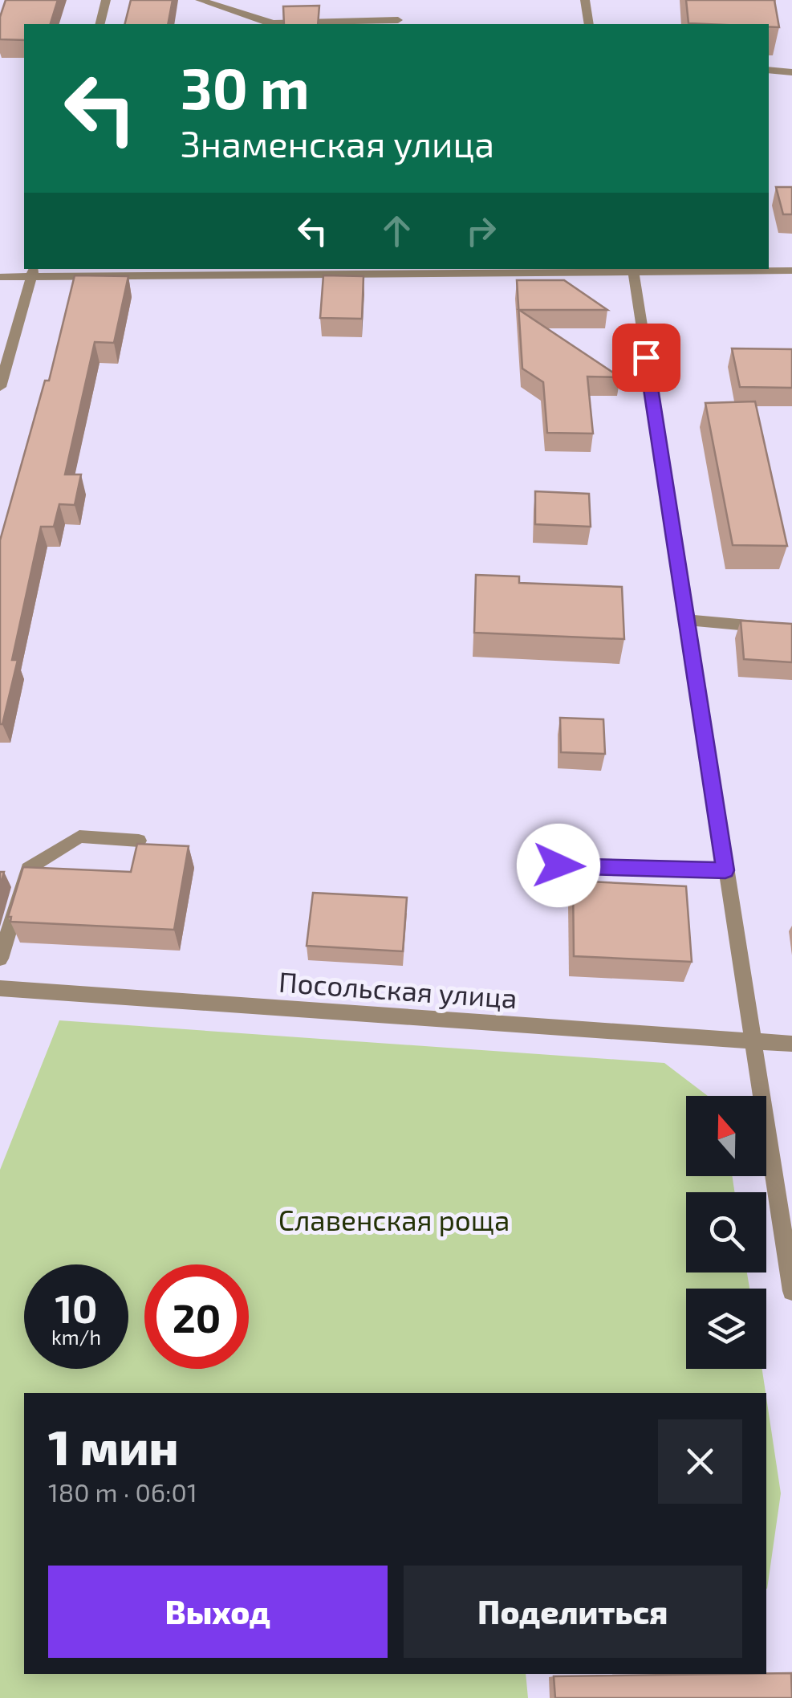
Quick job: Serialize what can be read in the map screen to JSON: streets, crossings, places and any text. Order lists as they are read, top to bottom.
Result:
{
  "streets": {
    "street": ["Посольская улица"]
  },
  "parks": ["Славенская роща"],
  "north": "top",
  "page": {
    "turn": ["30 m", "Знаменская улица"],
    "speed": "10 km/h",
    "limit": "20",
    "heading": ["1 мин", "180 m · 06:01"],
    "buttons": ["Выход", "Поделиться"]
  }
}
